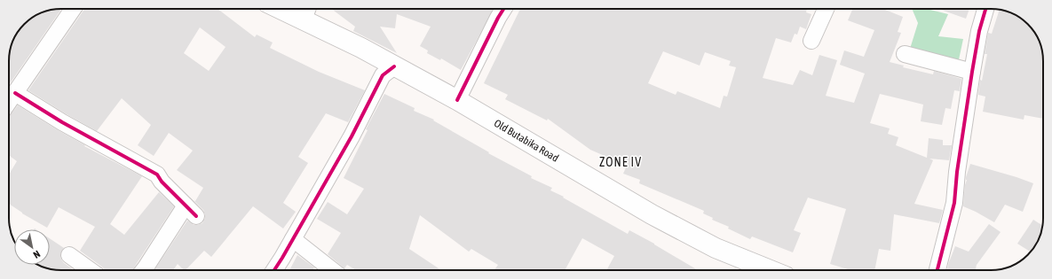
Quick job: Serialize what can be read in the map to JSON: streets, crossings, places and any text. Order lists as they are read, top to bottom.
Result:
{
  "streets": {
    "main road": ["Old Butabika Road"]
  },
  "districts": ["ZONE IV"],
  "north": "bottom right"
}
